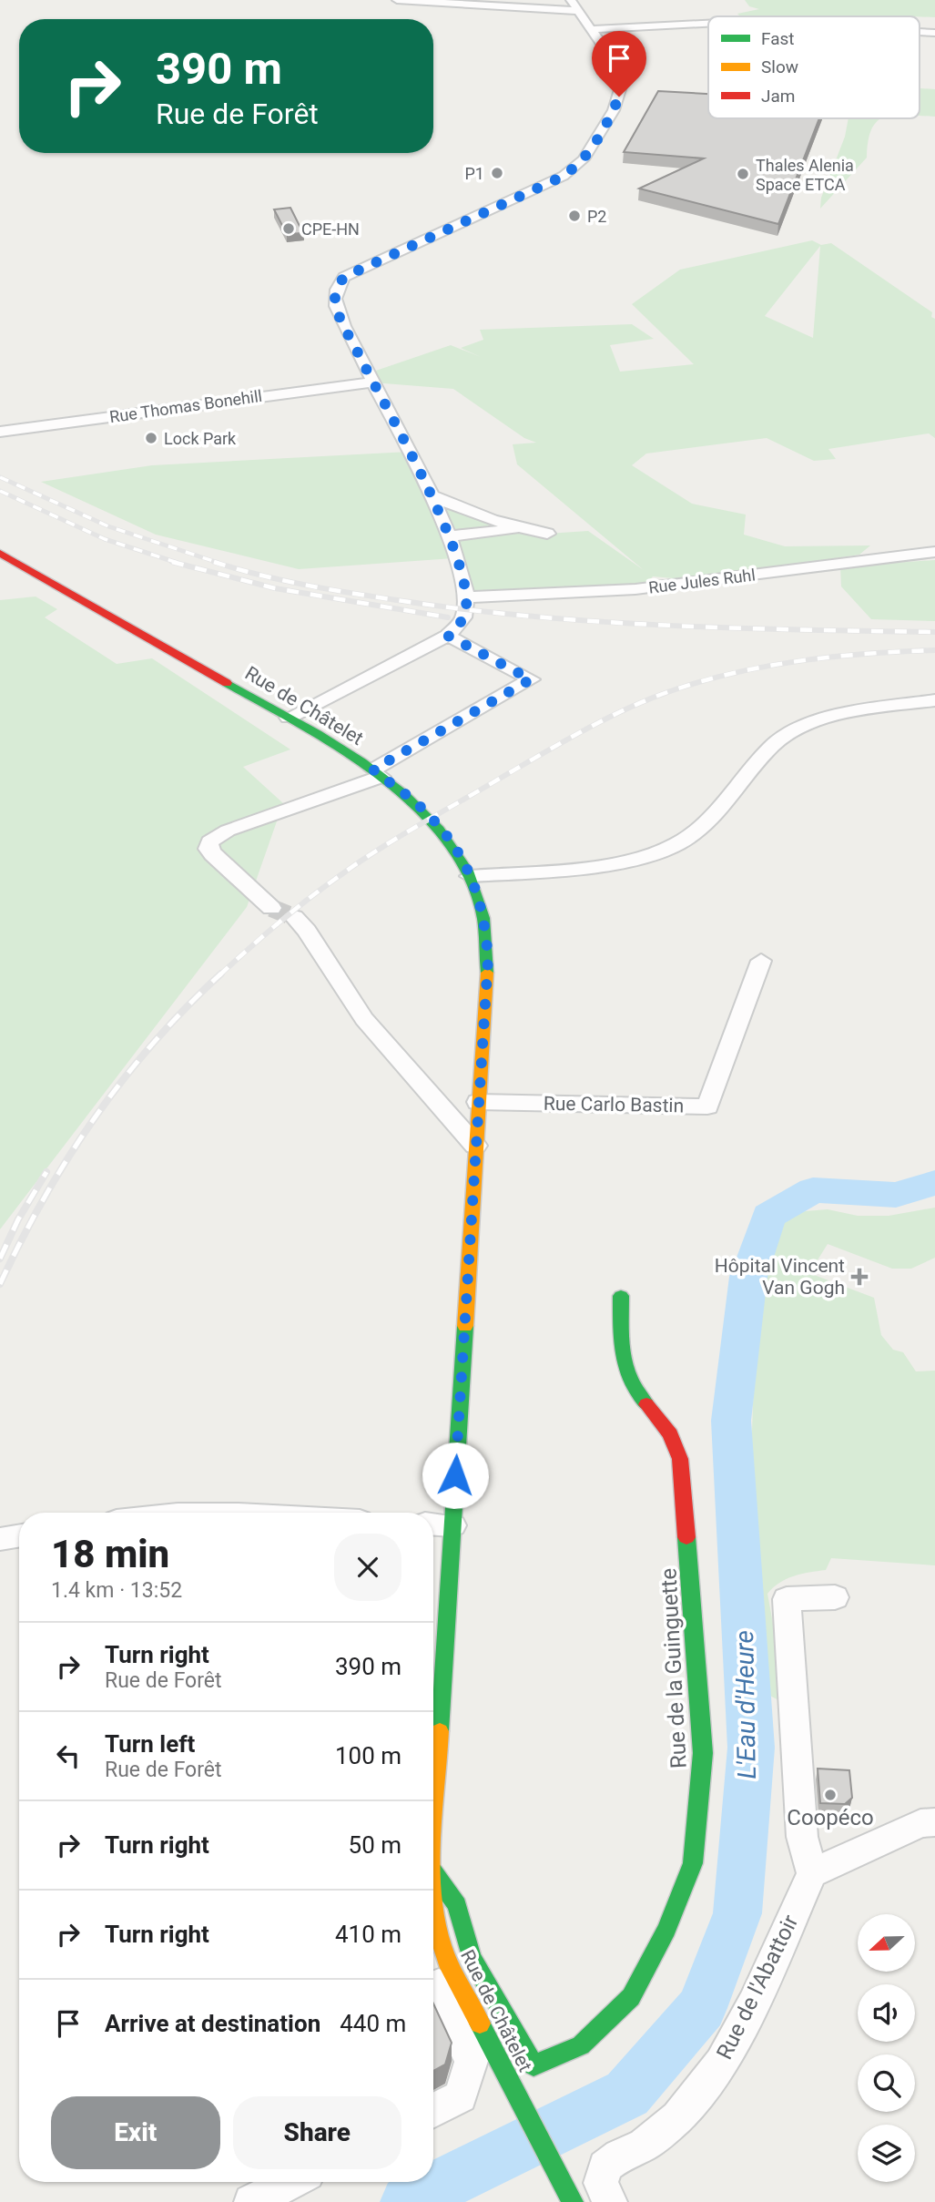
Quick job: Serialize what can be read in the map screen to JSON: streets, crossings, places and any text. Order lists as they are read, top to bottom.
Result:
{
  "streets": {
    "main road": ["Rue de Châtelet", "Rue de la Guinguette"],
    "street": [
      "Rue Thomas Bonehill",
      "Rue Jules Ruhl",
      "Rue Carlo Bastin",
      "Rue de l'Abattoir"
    ]
  },
  "crossings": [
    ["Rue de Châtelet", "Rue Carlo Bastin"]
  ],
  "water": ["L'Eau d'Heure"],
  "places": {
    "other": [
      "P1",
      "Thales Alenia Space ETCA",
      "P2",
      "CPE-HN",
      "Lock Park",
      "Coopéco"
    ],
    "health": ["Hôpital Vincent Van Gogh"]
  },
  "legend": ["Fast", "Slow", "Jam"],
  "north": "left",
  "page": {
    "turn": ["390 m", "Rue de Forêt"],
    "heading": ["18 min", "1.4 km · 13:52"],
    "list": [
      {
        "name": "Turn right",
        "note": "Rue de Forêt",
        "value": "390 m"
      },
      {
        "name": "Turn left",
        "note": "Rue de Forêt",
        "value": "100 m"
      },
      {
        "name": "Turn right",
        "value": "50 m"
      },
      {
        "name": "Turn right",
        "value": "410 m"
      },
      {
        "name": "Arrive at destination",
        "value": "440 m"
      }
    ],
    "buttons": ["Exit", "Share"]
  }
}
